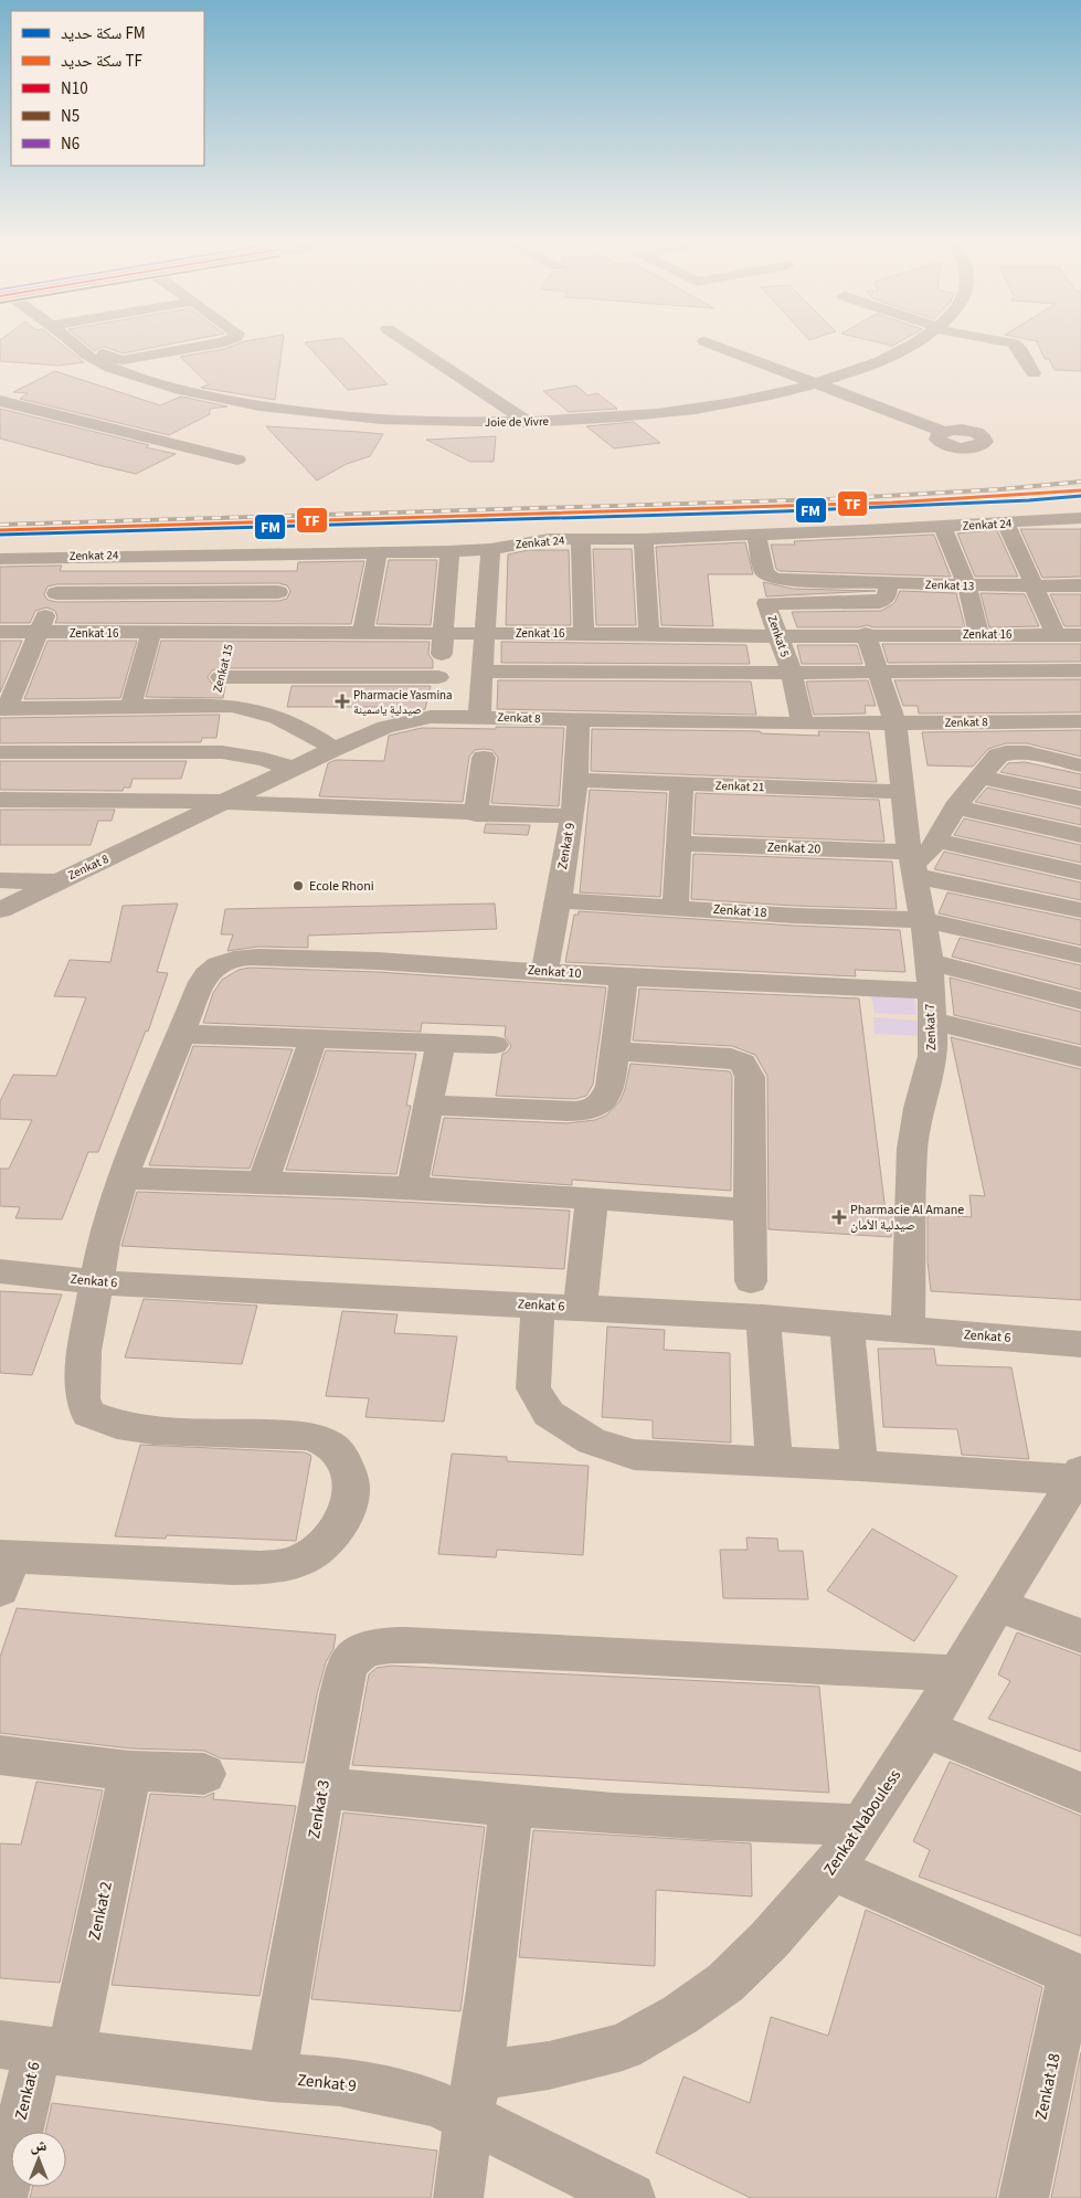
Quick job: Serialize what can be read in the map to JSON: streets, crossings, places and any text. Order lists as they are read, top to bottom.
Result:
{
  "streets": {
    "street": [
      "Joie de Vivre",
      "Zenkat 24",
      "Zenkat 13",
      "Zenkat 16",
      "Zenkat 5",
      "Zenkat 15",
      "Zenkat 8",
      "Zenkat 21",
      "Zenkat 9",
      "Zenkat 20",
      "Zenkat 18",
      "Zenkat 10",
      "Zenkat 7",
      "Zenkat 6",
      "Zenkat 3",
      "Zenkat Nabouless",
      "Zenkat 2"
    ]
  },
  "crossings": [
    ["Zenkat 13", "Zenkat 5"],
    ["Zenkat 16", "Zenkat 5"],
    ["Zenkat 16", "Zenkat 15"],
    ["Zenkat 16", "Zenkat 7"],
    ["Zenkat 5", "Zenkat 8"],
    ["Zenkat 8", "Zenkat 9"],
    ["Zenkat 8", "Zenkat 7"],
    ["Zenkat 21", "Zenkat 9"],
    ["Zenkat 21", "Zenkat 7"],
    ["Zenkat 9", "Zenkat 18"],
    ["Zenkat 9", "Zenkat 10"],
    ["Zenkat 9", "Zenkat 6"],
    ["Zenkat 9", "Zenkat 3"],
    ["Zenkat 9", "Zenkat Nabouless"],
    ["Zenkat 9", "Zenkat 2"],
    ["Zenkat 20", "Zenkat 7"],
    ["Zenkat 18", "Zenkat 7"],
    ["Zenkat 10", "Zenkat 7"],
    ["Zenkat 10", "Zenkat 6"],
    ["Zenkat 7", "Zenkat 6"],
    ["Zenkat 6", "Zenkat 2"],
    ["Zenkat 3", "Zenkat Nabouless"]
  ],
  "places": {
    "health": ["Pharmacie Yasmina صيدلية ياسمينة", "Pharmacie Al Amane صيدلية الأمان"],
    "other": ["Ecole Rhoni"]
  },
  "lines": ["rail line TF", "rail line FM"],
  "legend": [
    "سكة حديد FM",
    "سكة حديد TF",
    "N10",
    "N5",
    "N6"
  ],
  "north": "top"
}
